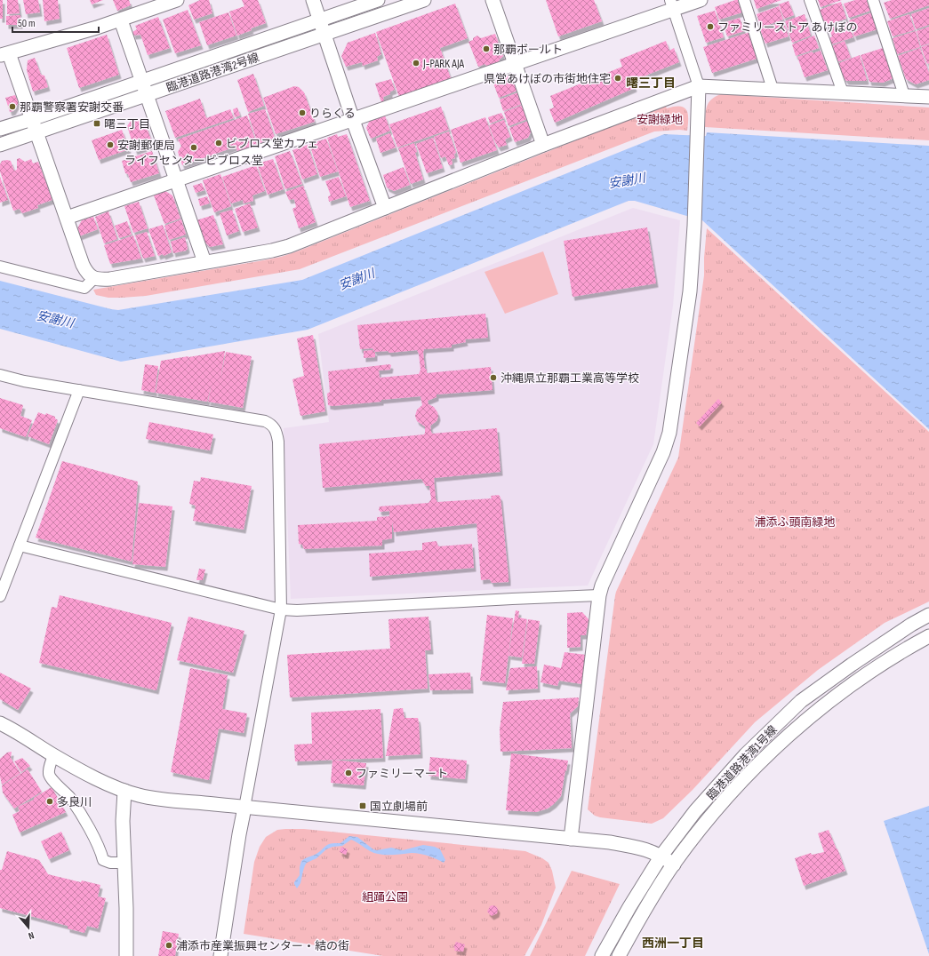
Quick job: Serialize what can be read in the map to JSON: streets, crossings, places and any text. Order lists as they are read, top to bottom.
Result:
{
  "streets": {
    "street": ["臨港道路港湾2号線", "臨港道路港湾1号線"]
  },
  "districts": ["曙三丁目", "西洲一丁目"],
  "water": ["安謝川"],
  "parks": ["安謝緑地", "浦添ふ頭南緑地", "組踊公園"],
  "places": {
    "other": [
      "ファミリーストア あけぼの",
      "那覇ボールト",
      "J-PARK AJA",
      "県営あけぼの市街地住宅",
      "那覇警察署安謝交番",
      "りらくる",
      "ビブロス堂カフェ",
      "安謝郵便局",
      "ライフセンタービブロス堂",
      "沖縄県立那覇工業高等学校",
      "ファミリーマート",
      "多良川",
      "浦添市産業振興センター・結の街"
    ],
    "transit": ["曙三丁目", "国立劇場前"]
  },
  "scale_bar": "50 m",
  "north": "bottom"
}
